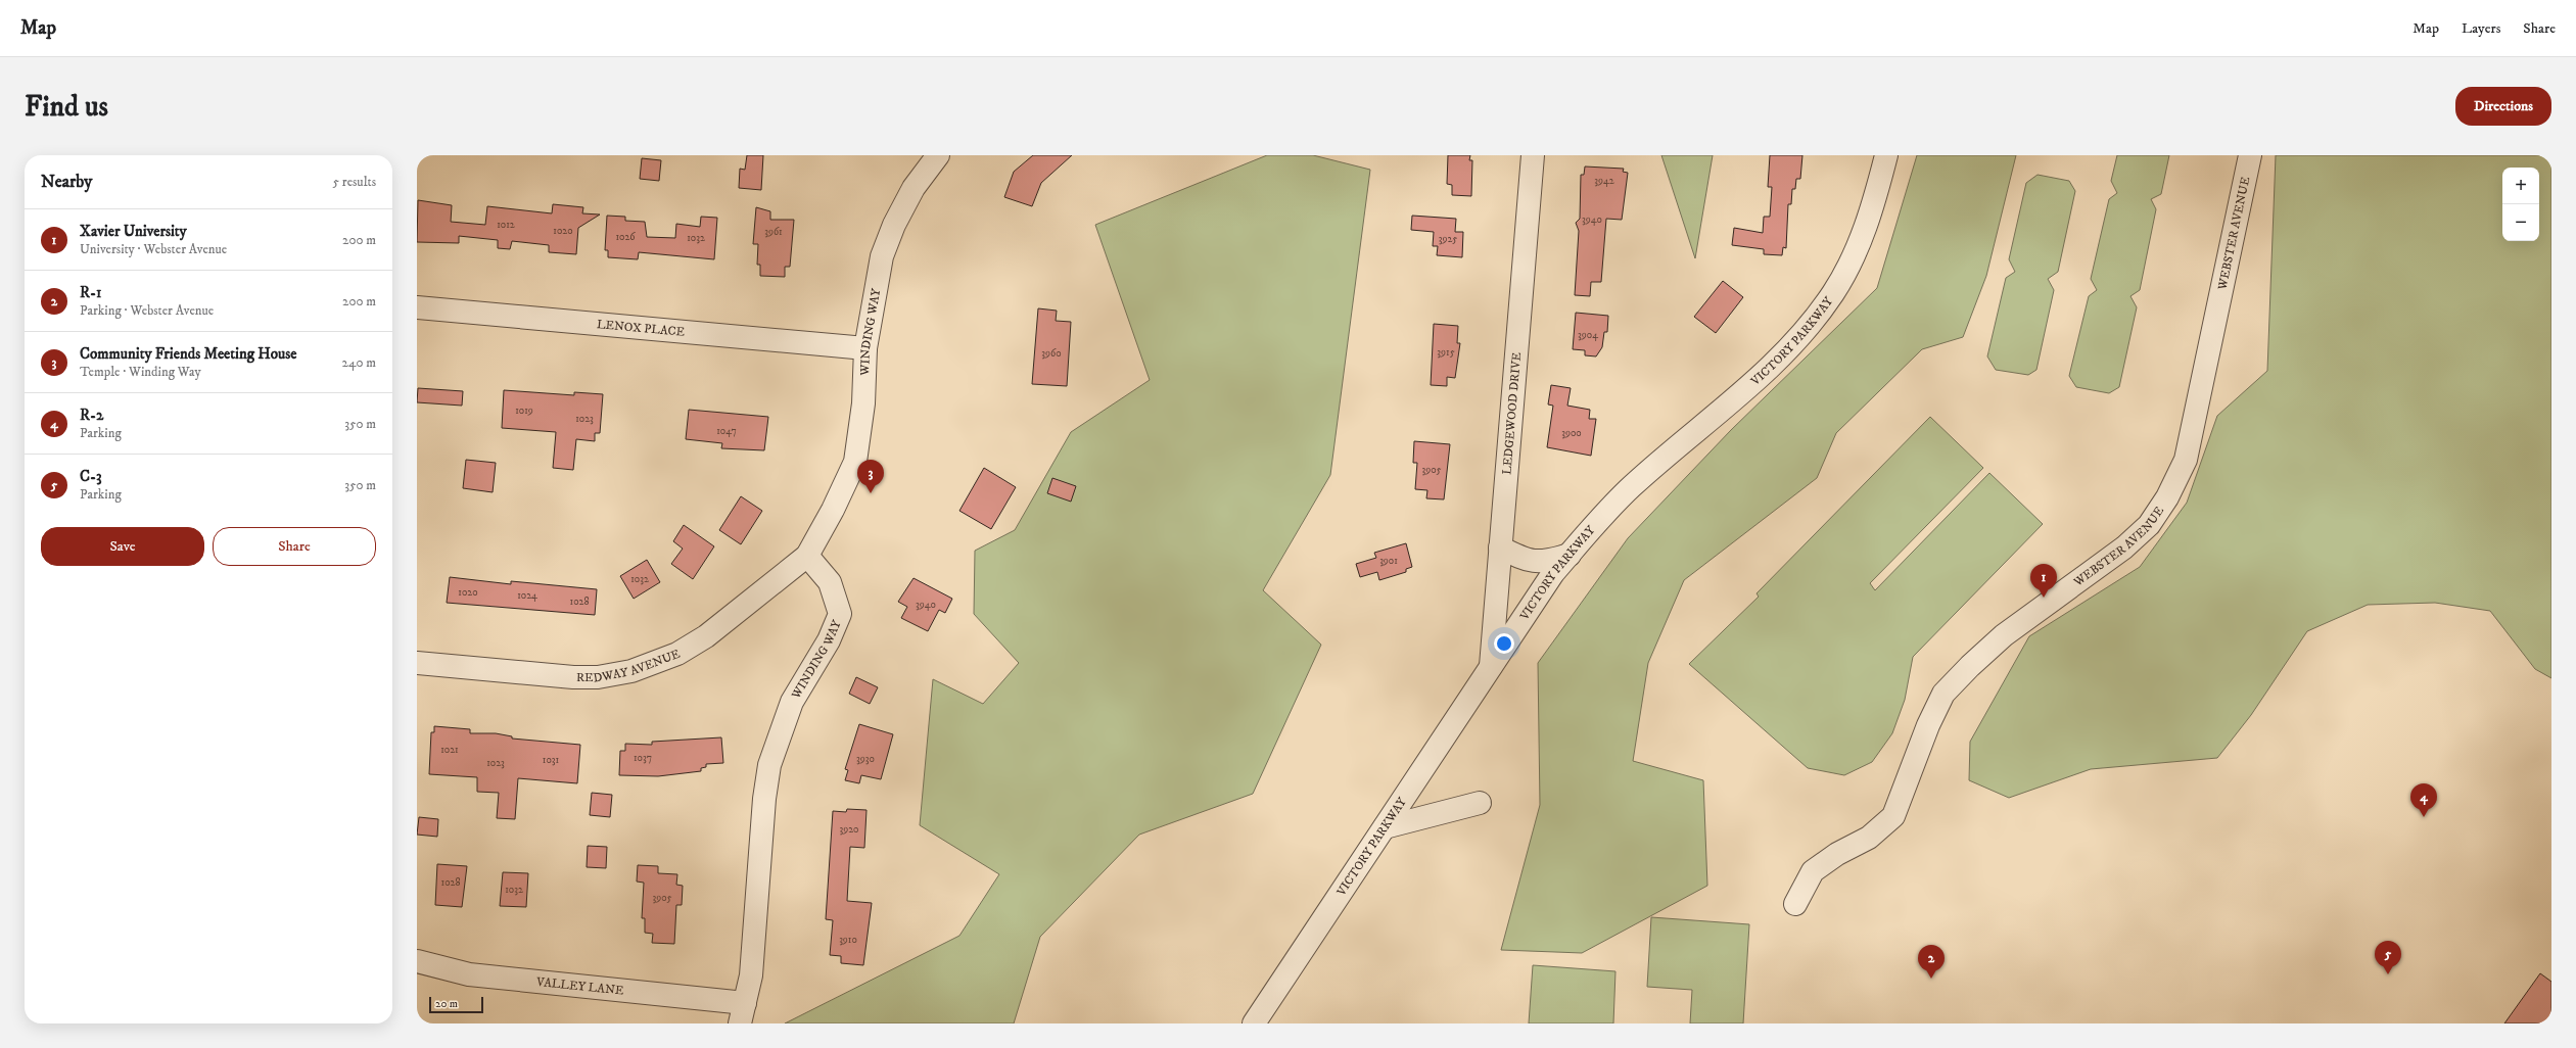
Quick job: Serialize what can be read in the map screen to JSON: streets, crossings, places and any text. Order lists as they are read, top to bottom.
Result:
{
  "streets": {
    "street": [
      "WEBSTER AVENUE",
      "LENOX PLACE",
      "WINDING WAY",
      "VICTORY PARKWAY",
      "LEDGEWOOD DRIVE",
      "REDWAY AVENUE",
      "VALLEY LANE"
    ]
  },
  "crossings": [
    ["LENOX PLACE", "WINDING WAY"],
    ["WINDING WAY", "REDWAY AVENUE"],
    ["WINDING WAY", "VALLEY LANE"],
    ["VICTORY PARKWAY", "LEDGEWOOD DRIVE"]
  ],
  "house_numbers": [
    "3942",
    "3940",
    "1012",
    "1020",
    "3961",
    "1026",
    "1032",
    "3925",
    "3904",
    "3915",
    "3960",
    "1019",
    "1023",
    "1047",
    "3900",
    "3905",
    "3901",
    "1032",
    "1020",
    "1024",
    "1028",
    "3940",
    "1021",
    "1037",
    "3930",
    "1031",
    "1023",
    "3920",
    "1028",
    "1032",
    "3905",
    "3910"
  ],
  "scale_bar": "20 m",
  "page": {
    "header": "Map",
    "nav": ["Map", "Layers", "Share"],
    "buttons": [
      "Directions",
      ["Save", "Share"]
    ],
    "title": "Find us",
    "heading": ["Nearby", "5 results"],
    "map_buttons": ["+", "−"],
    "list": [
      {
        "mark": "1",
        "name": "Xavier University",
        "note": "University · Webster Avenue",
        "value": "200 m"
      },
      {
        "mark": "2",
        "name": "R-1",
        "note": "Parking · Webster Avenue",
        "value": "200 m"
      },
      {
        "mark": "3",
        "name": "Community Friends Meeting House",
        "note": "Temple · Winding Way",
        "value": "240 m"
      },
      {
        "mark": "4",
        "name": "R-2",
        "note": "Parking",
        "value": "350 m"
      },
      {
        "mark": "5",
        "name": "C-3",
        "note": "Parking",
        "value": "350 m"
      }
    ],
    "pins": [
      "3",
      "1",
      "4",
      "5",
      "2"
    ],
    "scale": "20 m"
  }
}
